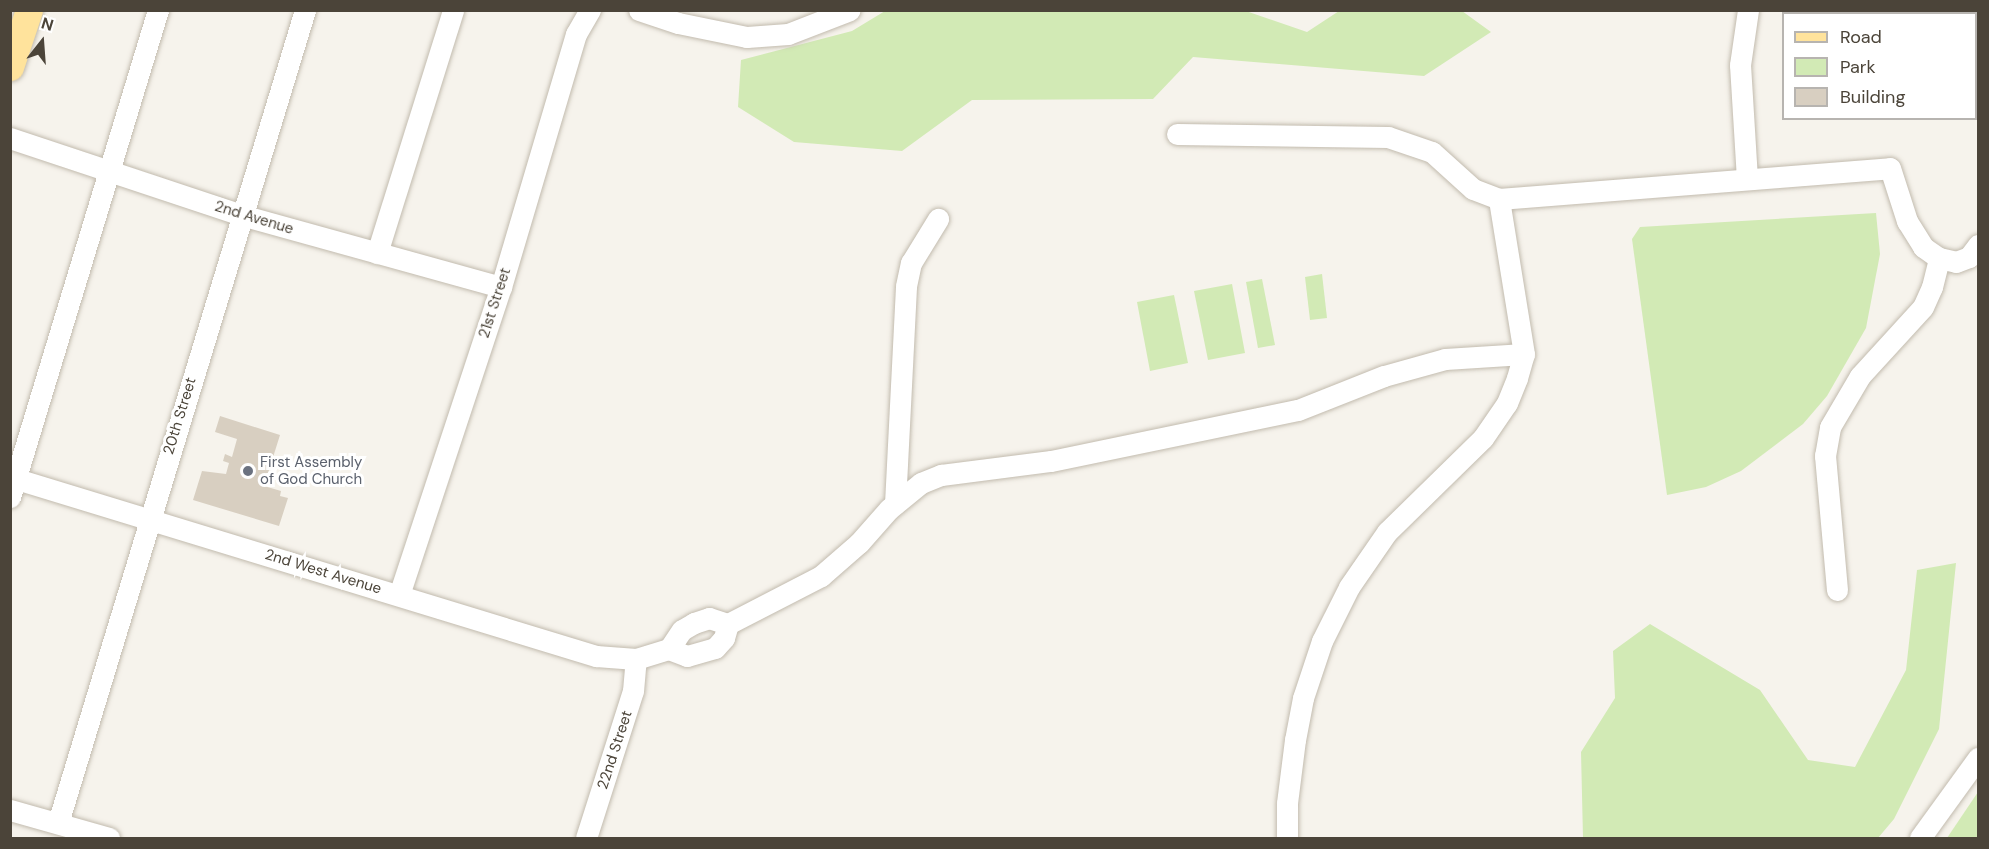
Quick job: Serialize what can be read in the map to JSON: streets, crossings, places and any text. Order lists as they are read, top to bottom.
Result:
{
  "streets": {
    "street": [
      "2nd Avenue",
      "21st Street",
      "20th Street",
      "2nd West Avenue",
      "22nd Street"
    ]
  },
  "crossings": [
    ["2nd Avenue", "21st Street"],
    ["2nd Avenue", "20th Street"],
    ["21st Street", "2nd West Avenue"],
    ["20th Street", "2nd West Avenue"],
    ["2nd West Avenue", "22nd Street"]
  ],
  "places": ["First Assembly of God Church"],
  "legend": ["Road", "Park", "Building"],
  "north": "top"
}
